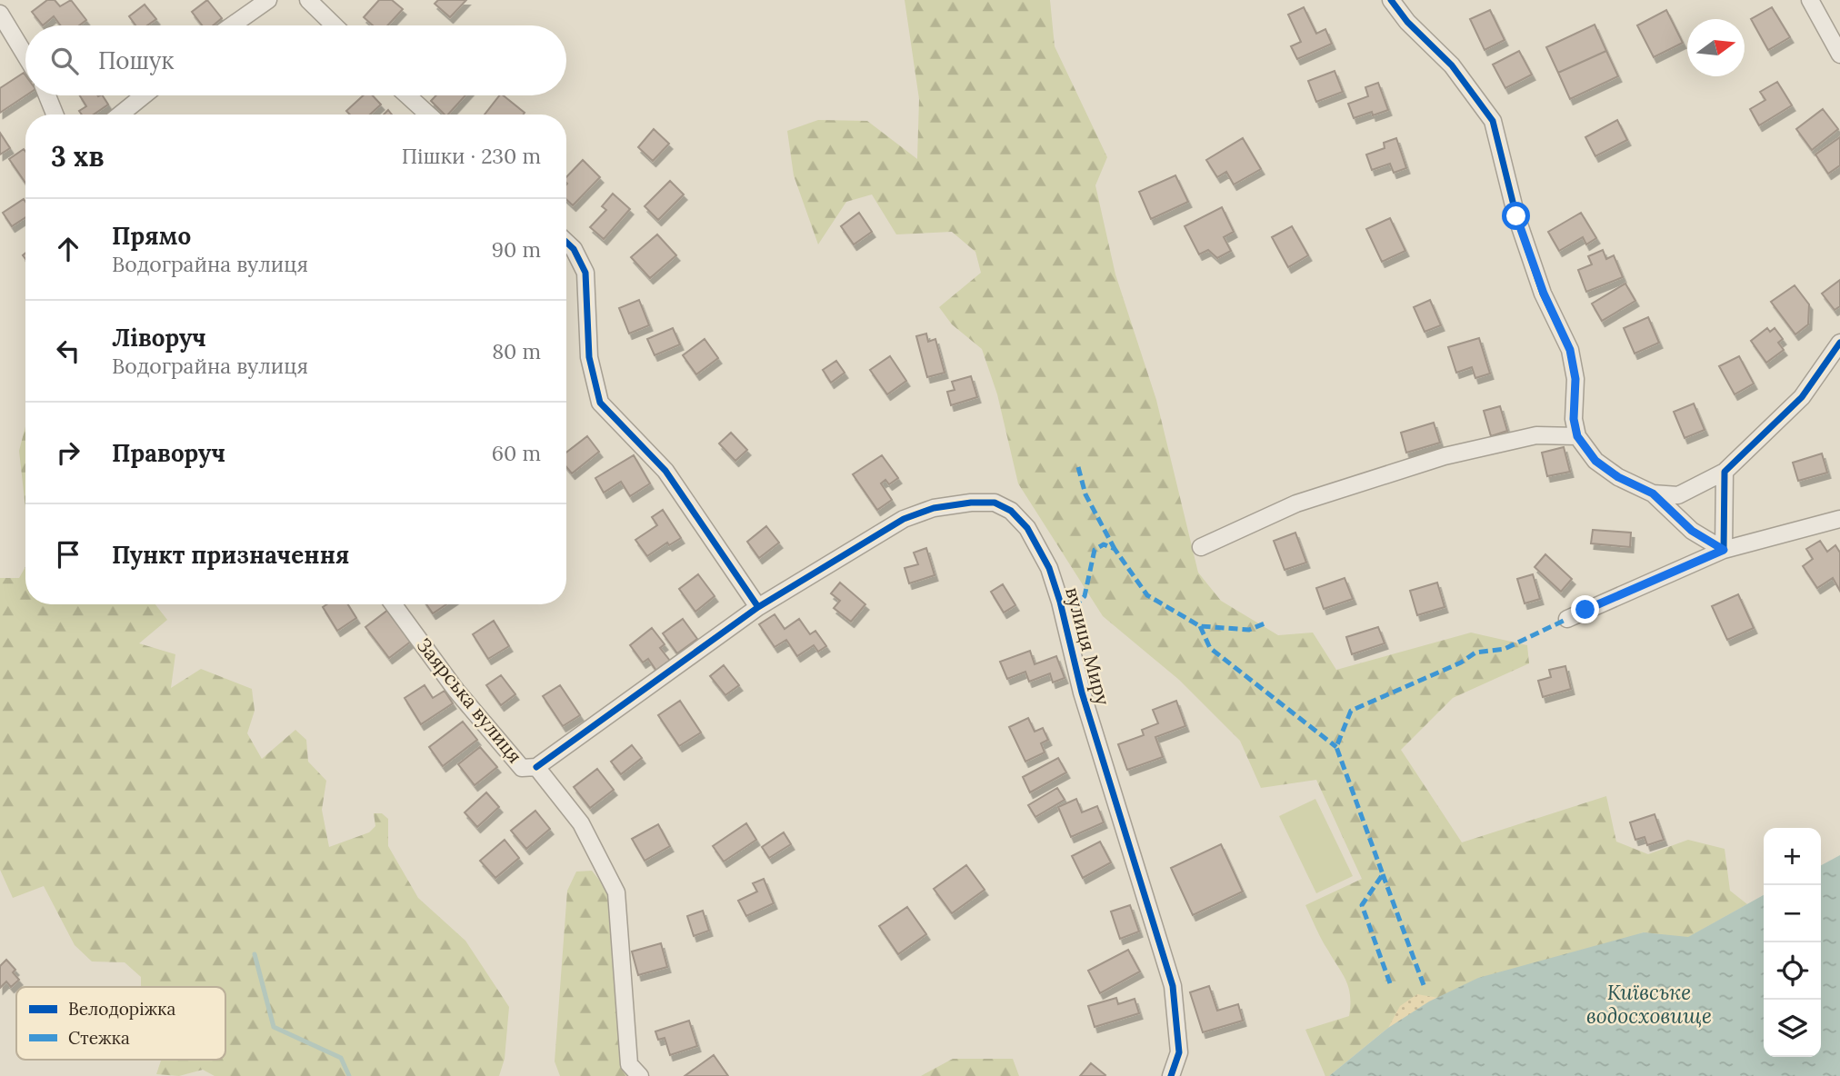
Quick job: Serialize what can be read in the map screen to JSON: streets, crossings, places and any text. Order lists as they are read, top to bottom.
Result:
{
  "streets": {
    "street": ["вулиця Миру", "Заярська вулиця"]
  },
  "crossings": [
    ["вулиця Миру", "Заярська вулиця"]
  ],
  "water": ["Київське водосховище"],
  "legend": ["Велодоріжка", "Стежка"],
  "north": "right",
  "page": {
    "search": "Пошук",
    "heading": ["3 хв", "Пішки · 230 m"],
    "list": [
      ["Прямо", "Водограйна вулиця", "90 m"],
      ["Ліворуч", "Водограйна вулиця", "80 m"],
      ["Праворуч", "60 m"],
      "Пункт призначення"
    ],
    "map_buttons": ["+", "−"]
  }
}
